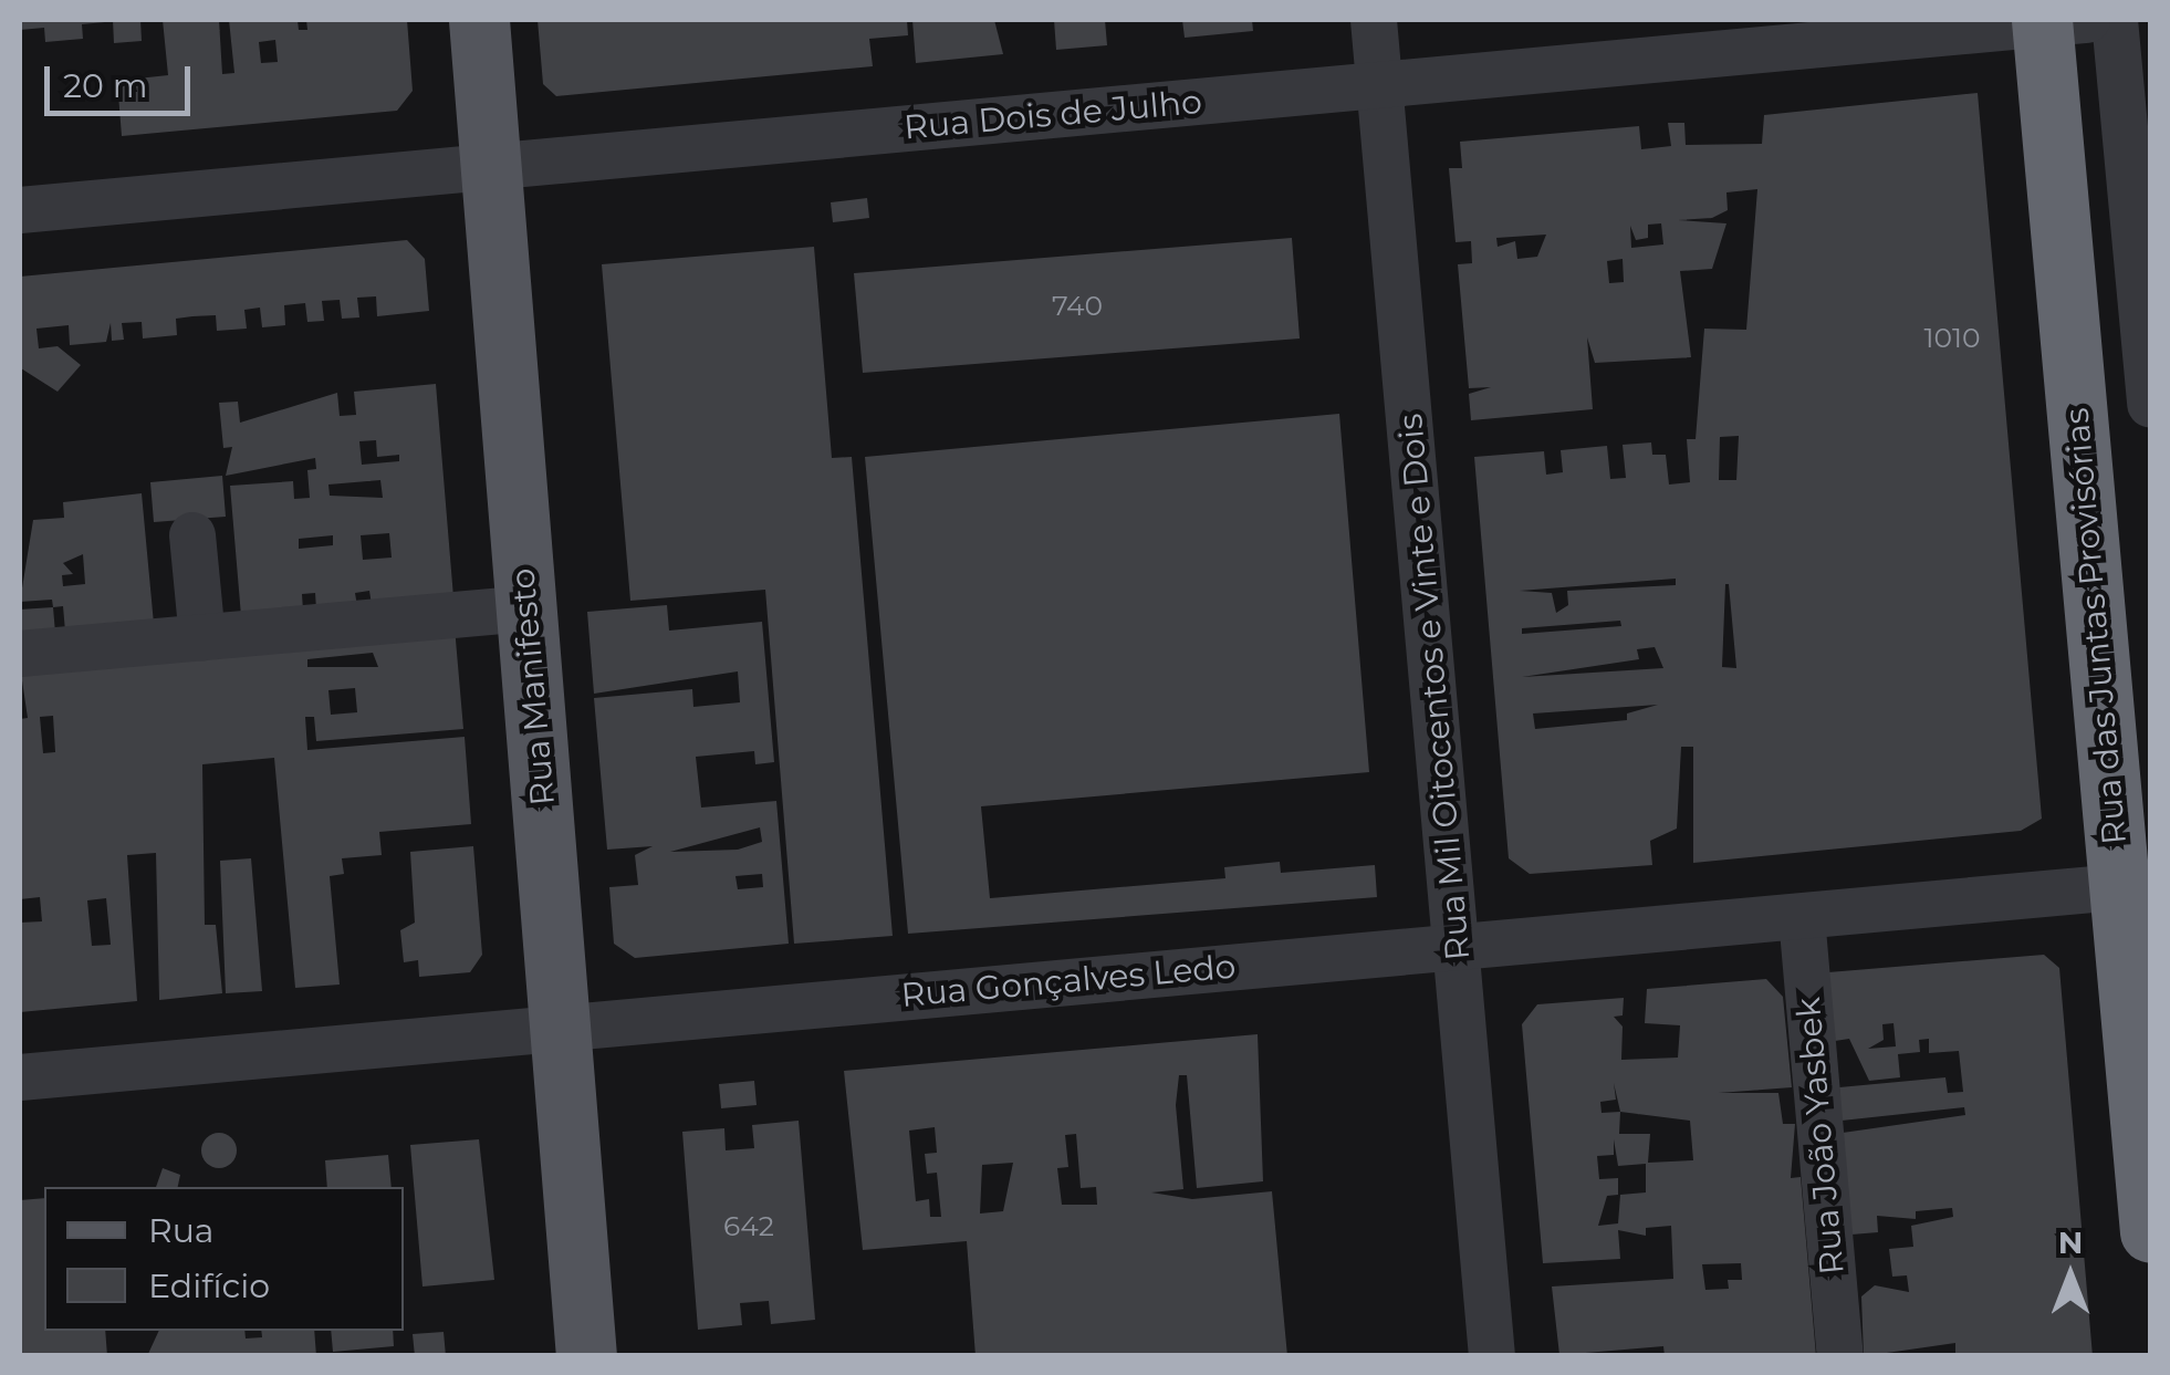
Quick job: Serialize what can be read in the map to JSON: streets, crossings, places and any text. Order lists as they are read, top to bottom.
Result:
{
  "streets": {
    "highway": ["Rua das Juntas Provisórias"],
    "main road": ["Rua Manifesto"],
    "street": [
      "Rua Dois de Julho",
      "Rua Mil Oitocentos e Vinte e Dois",
      "Rua Gonçalves Ledo",
      "Rua João Yasbek"
    ]
  },
  "crossings": [
    ["Rua Dois de Julho", "Rua das Juntas Provisórias"],
    ["Rua Dois de Julho", "Rua Manifesto"],
    ["Rua Dois de Julho", "Rua Mil Oitocentos e Vinte e Dois"],
    ["Rua das Juntas Provisórias", "Rua Gonçalves Ledo"],
    ["Rua Manifesto", "Rua Gonçalves Ledo"],
    ["Rua Mil Oitocentos e Vinte e Dois", "Rua Gonçalves Ledo"],
    ["Rua Gonçalves Ledo", "Rua João Yasbek"]
  ],
  "house_numbers": ["740", "1010", "642"],
  "legend": ["Rua", "Edifício"],
  "scale_bar": "20 m",
  "north": "top"
}
